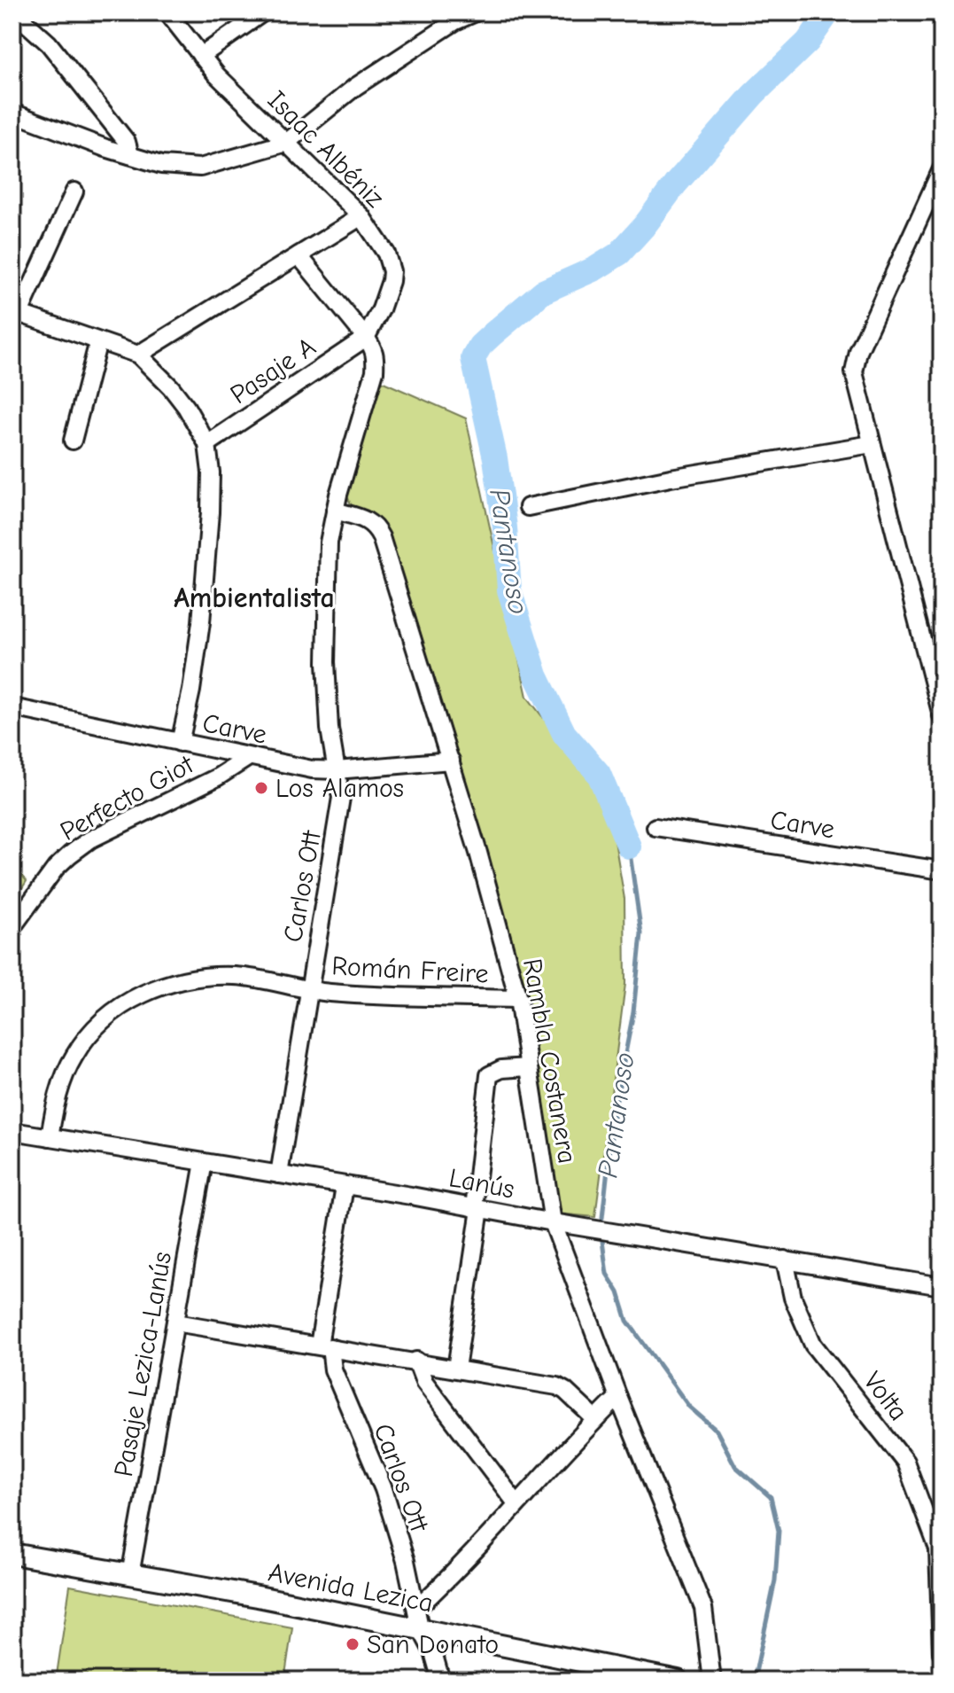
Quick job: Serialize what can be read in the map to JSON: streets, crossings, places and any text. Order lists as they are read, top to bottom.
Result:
{
  "streets": {
    "street": [
      "Isaac Albéniz",
      "Pasaje A",
      "Carve",
      "Perfecto Giot",
      "Carlos Ott",
      "Román Freire",
      "Rambla Costanera",
      "Lanús",
      "Pasaje Lezica-Lanús",
      "Volta",
      "Avenida Lezica"
    ]
  },
  "crossings": [
    ["Isaac Albéniz", "Pasaje A"],
    ["Isaac Albéniz", "Carlos Ott"],
    ["Pasaje A", "Carlos Ott"],
    ["Carve", "Perfecto Giot"],
    ["Carve", "Carlos Ott"],
    ["Carve", "Rambla Costanera"],
    ["Carlos Ott", "Román Freire"],
    ["Carlos Ott", "Rambla Costanera"],
    ["Carlos Ott", "Lanús"],
    ["Carlos Ott", "Avenida Lezica"],
    ["Román Freire", "Rambla Costanera"],
    ["Román Freire", "Lanús"],
    ["Rambla Costanera", "Lanús"],
    ["Lanús", "Pasaje Lezica-Lanús"],
    ["Lanús", "Volta"],
    ["Pasaje Lezica-Lanús", "Avenida Lezica"]
  ],
  "districts": ["Ambientalista"],
  "water": ["Pantanoso"],
  "places": ["Los Alamos", "San Donato"]
}
